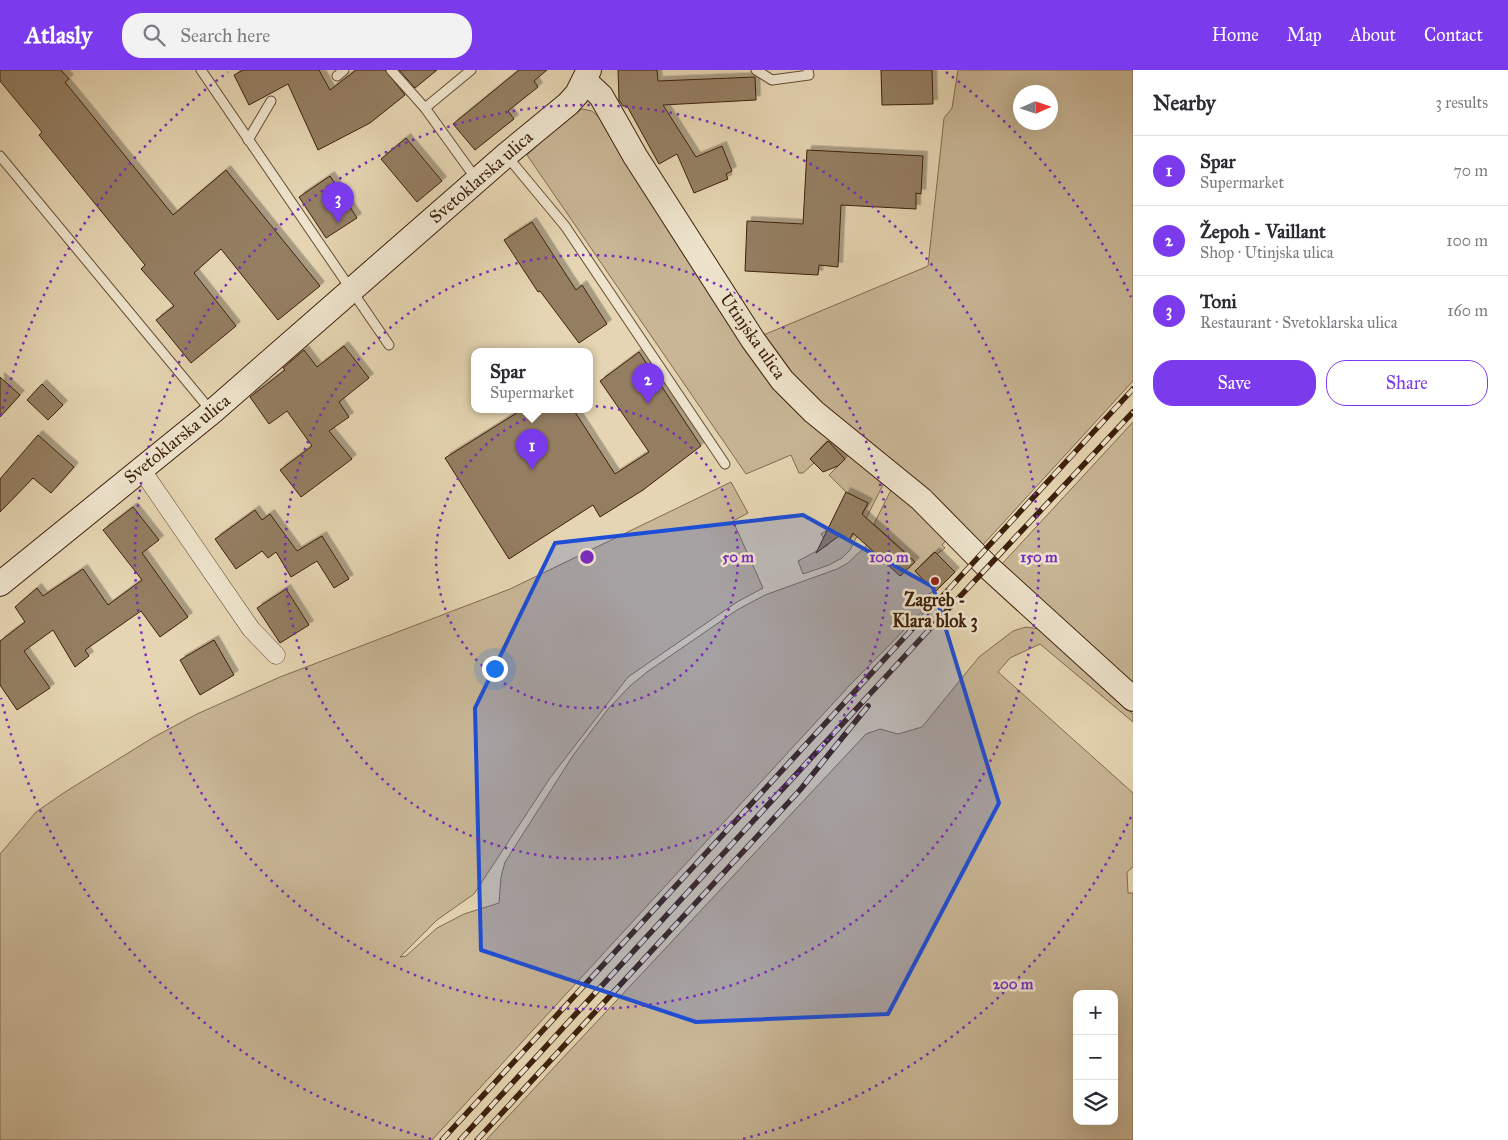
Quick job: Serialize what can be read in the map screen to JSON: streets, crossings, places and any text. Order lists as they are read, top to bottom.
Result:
{
  "streets": {
    "street": ["Svetoklarska ulica", "Utinjska ulica"]
  },
  "crossings": [
    ["Svetoklarska ulica", "Utinjska ulica"]
  ],
  "places": ["Zagreb - Klara blok 3"],
  "north": "right",
  "page": {
    "header": "Atlasly",
    "search": "Search here",
    "nav": [
      "Home",
      "Map",
      "About",
      "Contact"
    ],
    "heading": ["Nearby", "3 results"],
    "list": [
      {
        "mark": "1",
        "name": "Spar",
        "note": "Supermarket",
        "value": "70 m"
      },
      {
        "mark": "2",
        "name": "Žepoh - Vaillant",
        "note": "Shop · Utinjska ulica",
        "value": "100 m"
      },
      {
        "mark": "3",
        "name": "Toni",
        "note": "Restaurant · Svetoklarska ulica",
        "value": "160 m"
      }
    ],
    "pins": ["3", "2", "1"],
    "buttons": ["Save", "Share"],
    "popup": ["Spar", "Supermarket"],
    "map_buttons": ["+", "−"]
  },
  "rings": [
    "50 m",
    "100 m",
    "150 m",
    "200 m"
  ]
}
